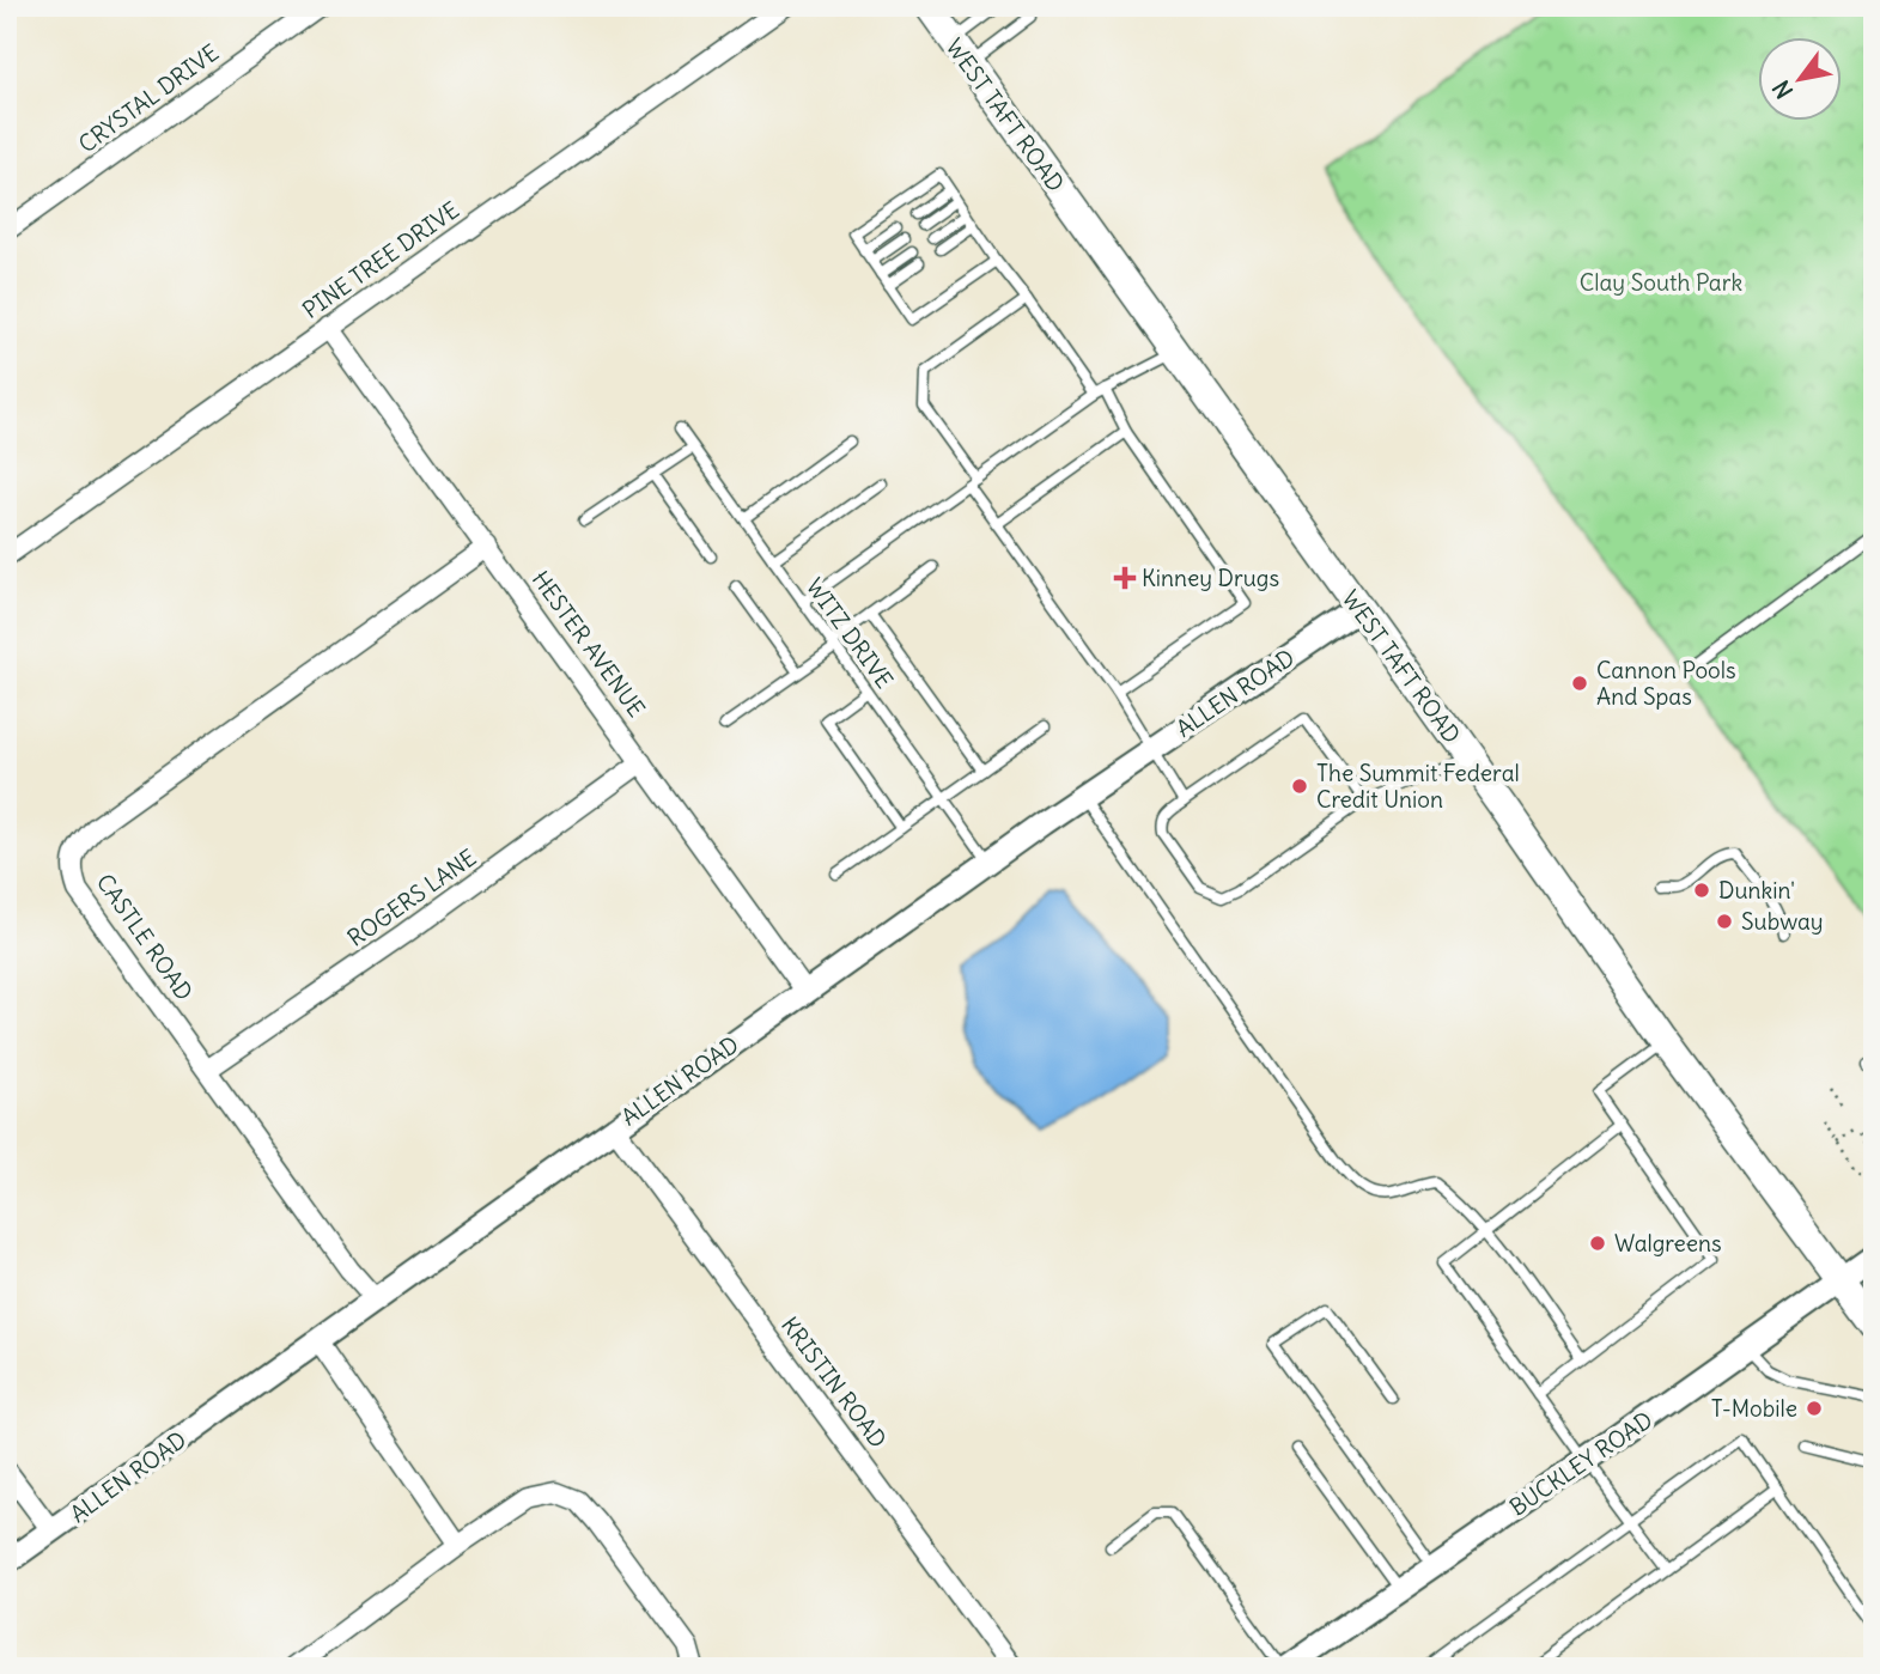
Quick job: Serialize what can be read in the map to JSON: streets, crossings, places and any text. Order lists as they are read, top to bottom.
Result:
{
  "streets": {
    "main road": ["WEST TAFT ROAD"],
    "street": [
      "CRYSTAL DRIVE",
      "PINE TREE DRIVE",
      "HESTER AVENUE",
      "ALLEN ROAD",
      "ROGERS LANE",
      "CASTLE ROAD",
      "KRISTIN ROAD",
      "BUCKLEY ROAD"
    ],
    "lane": ["WITZ DRIVE"]
  },
  "crossings": [
    ["WEST TAFT ROAD", "ALLEN ROAD"],
    ["WEST TAFT ROAD", "BUCKLEY ROAD"],
    ["PINE TREE DRIVE", "HESTER AVENUE"],
    ["WITZ DRIVE", "ALLEN ROAD"],
    ["HESTER AVENUE", "ALLEN ROAD"],
    ["HESTER AVENUE", "ROGERS LANE"],
    ["HESTER AVENUE", "CASTLE ROAD"],
    ["ALLEN ROAD", "CASTLE ROAD"],
    ["ALLEN ROAD", "KRISTIN ROAD"],
    ["ROGERS LANE", "CASTLE ROAD"]
  ],
  "parks": ["Clay South Park"],
  "places": {
    "health": ["Kinney Drugs"],
    "other": [
      "Cannon Pools And Spas",
      "The Summit Federal Credit Union",
      "Dunkin'",
      "Subway",
      "Walgreens",
      "T-Mobile"
    ]
  },
  "north": "bottom left"
}
